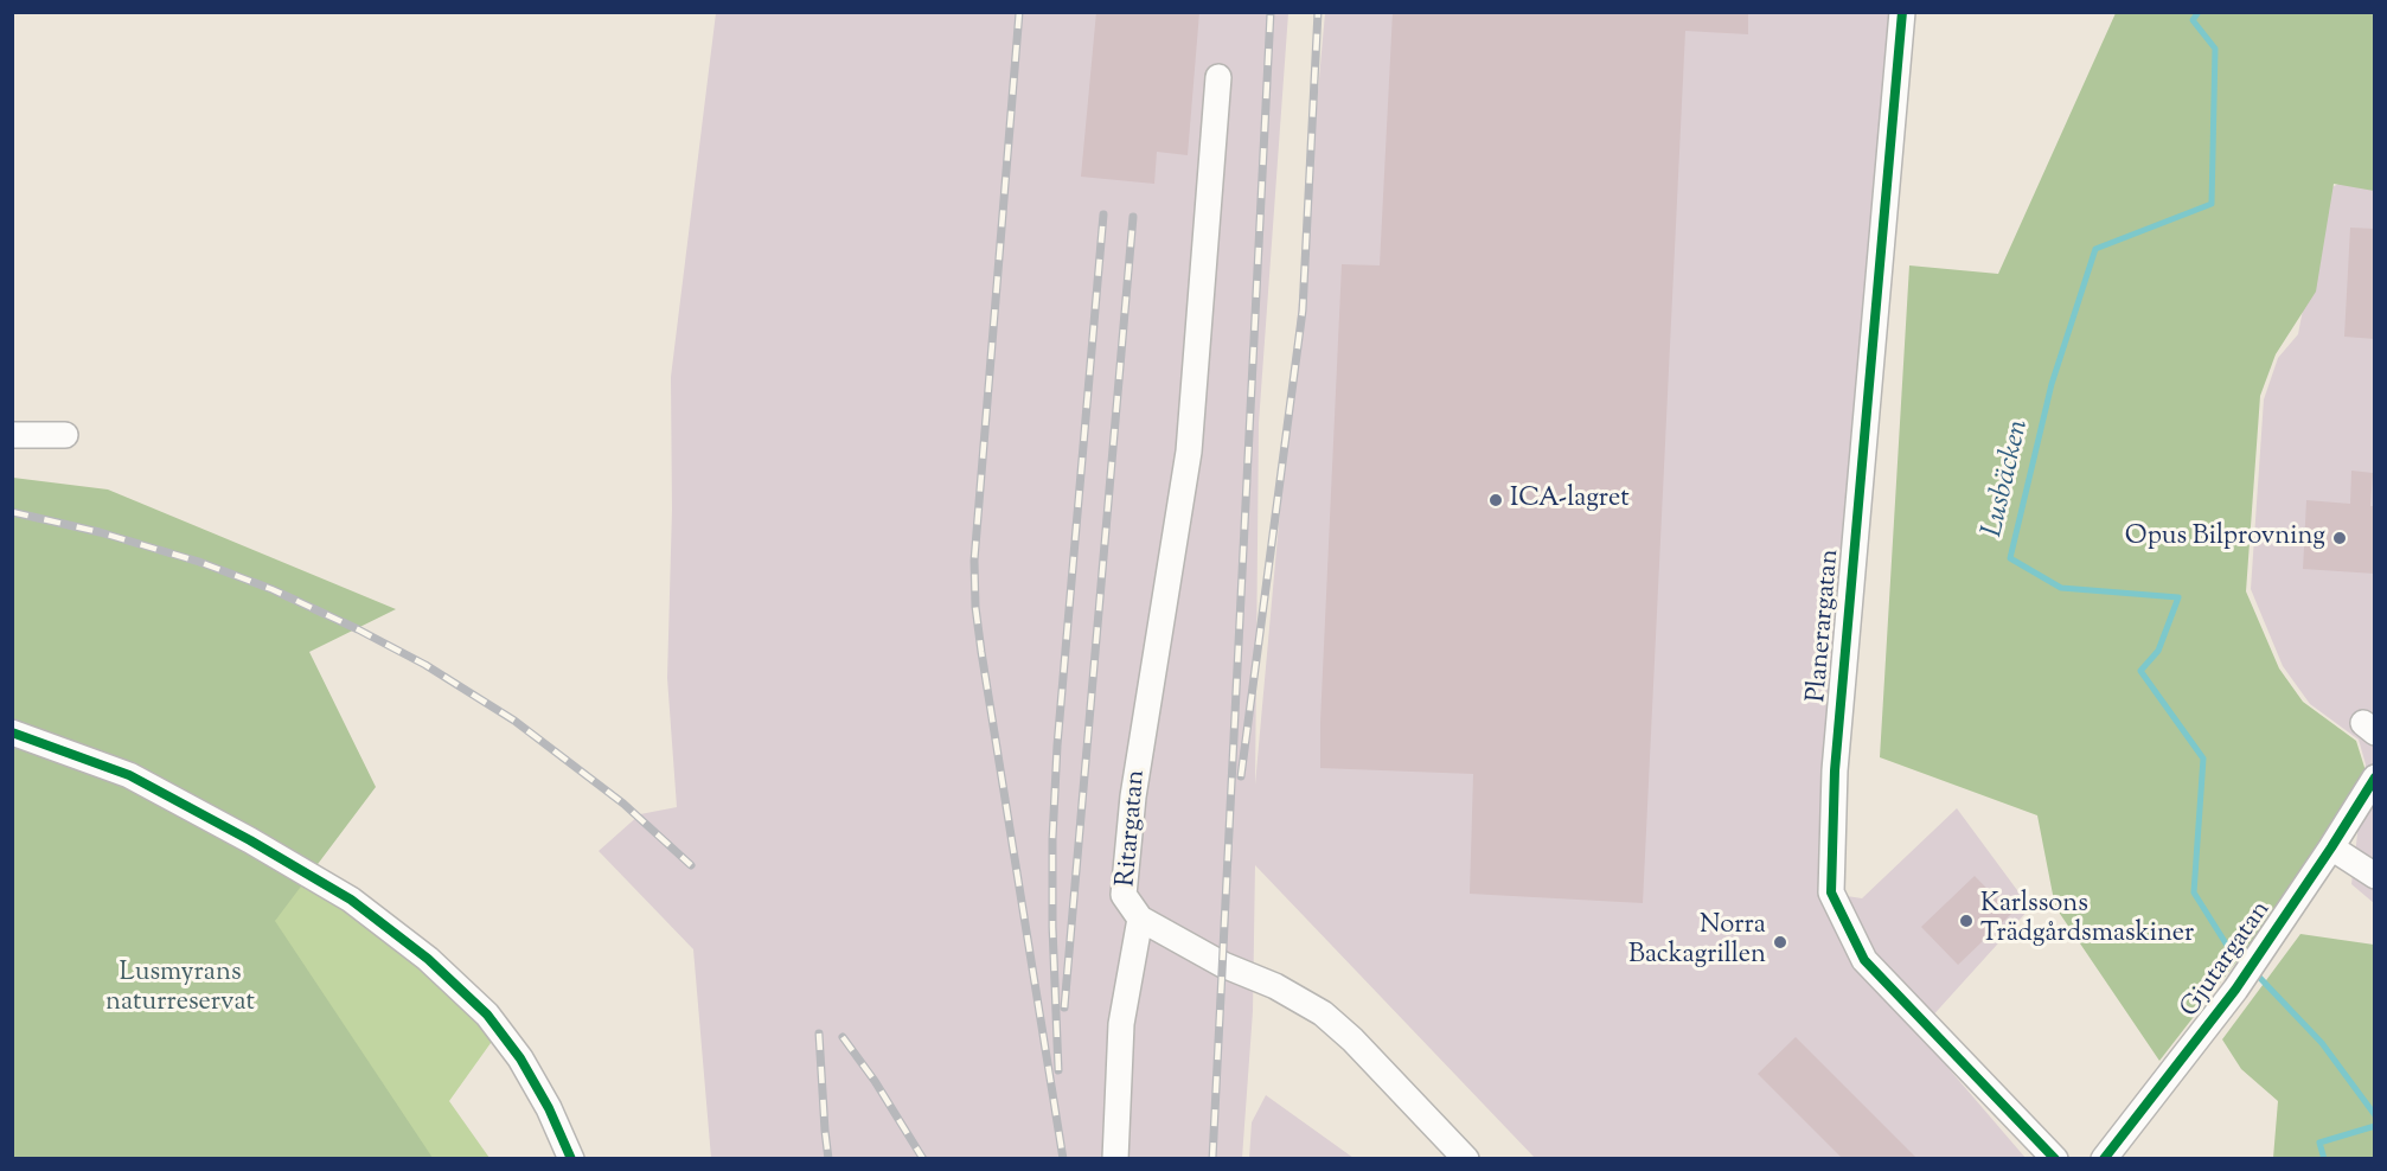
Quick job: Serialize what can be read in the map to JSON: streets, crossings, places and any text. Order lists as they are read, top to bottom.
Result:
{
  "streets": {
    "street": ["Planerargatan", "Ritargatan", "Gjutargatan"]
  },
  "water": ["Lusbäcken"],
  "parks": ["Lusmyrans naturreservat"],
  "places": [
    "ICA-lagret",
    "Opus Bilprovning",
    "Karlssons Trädgårdsmaskiner",
    "Norra Backagrillen"
  ]
}
